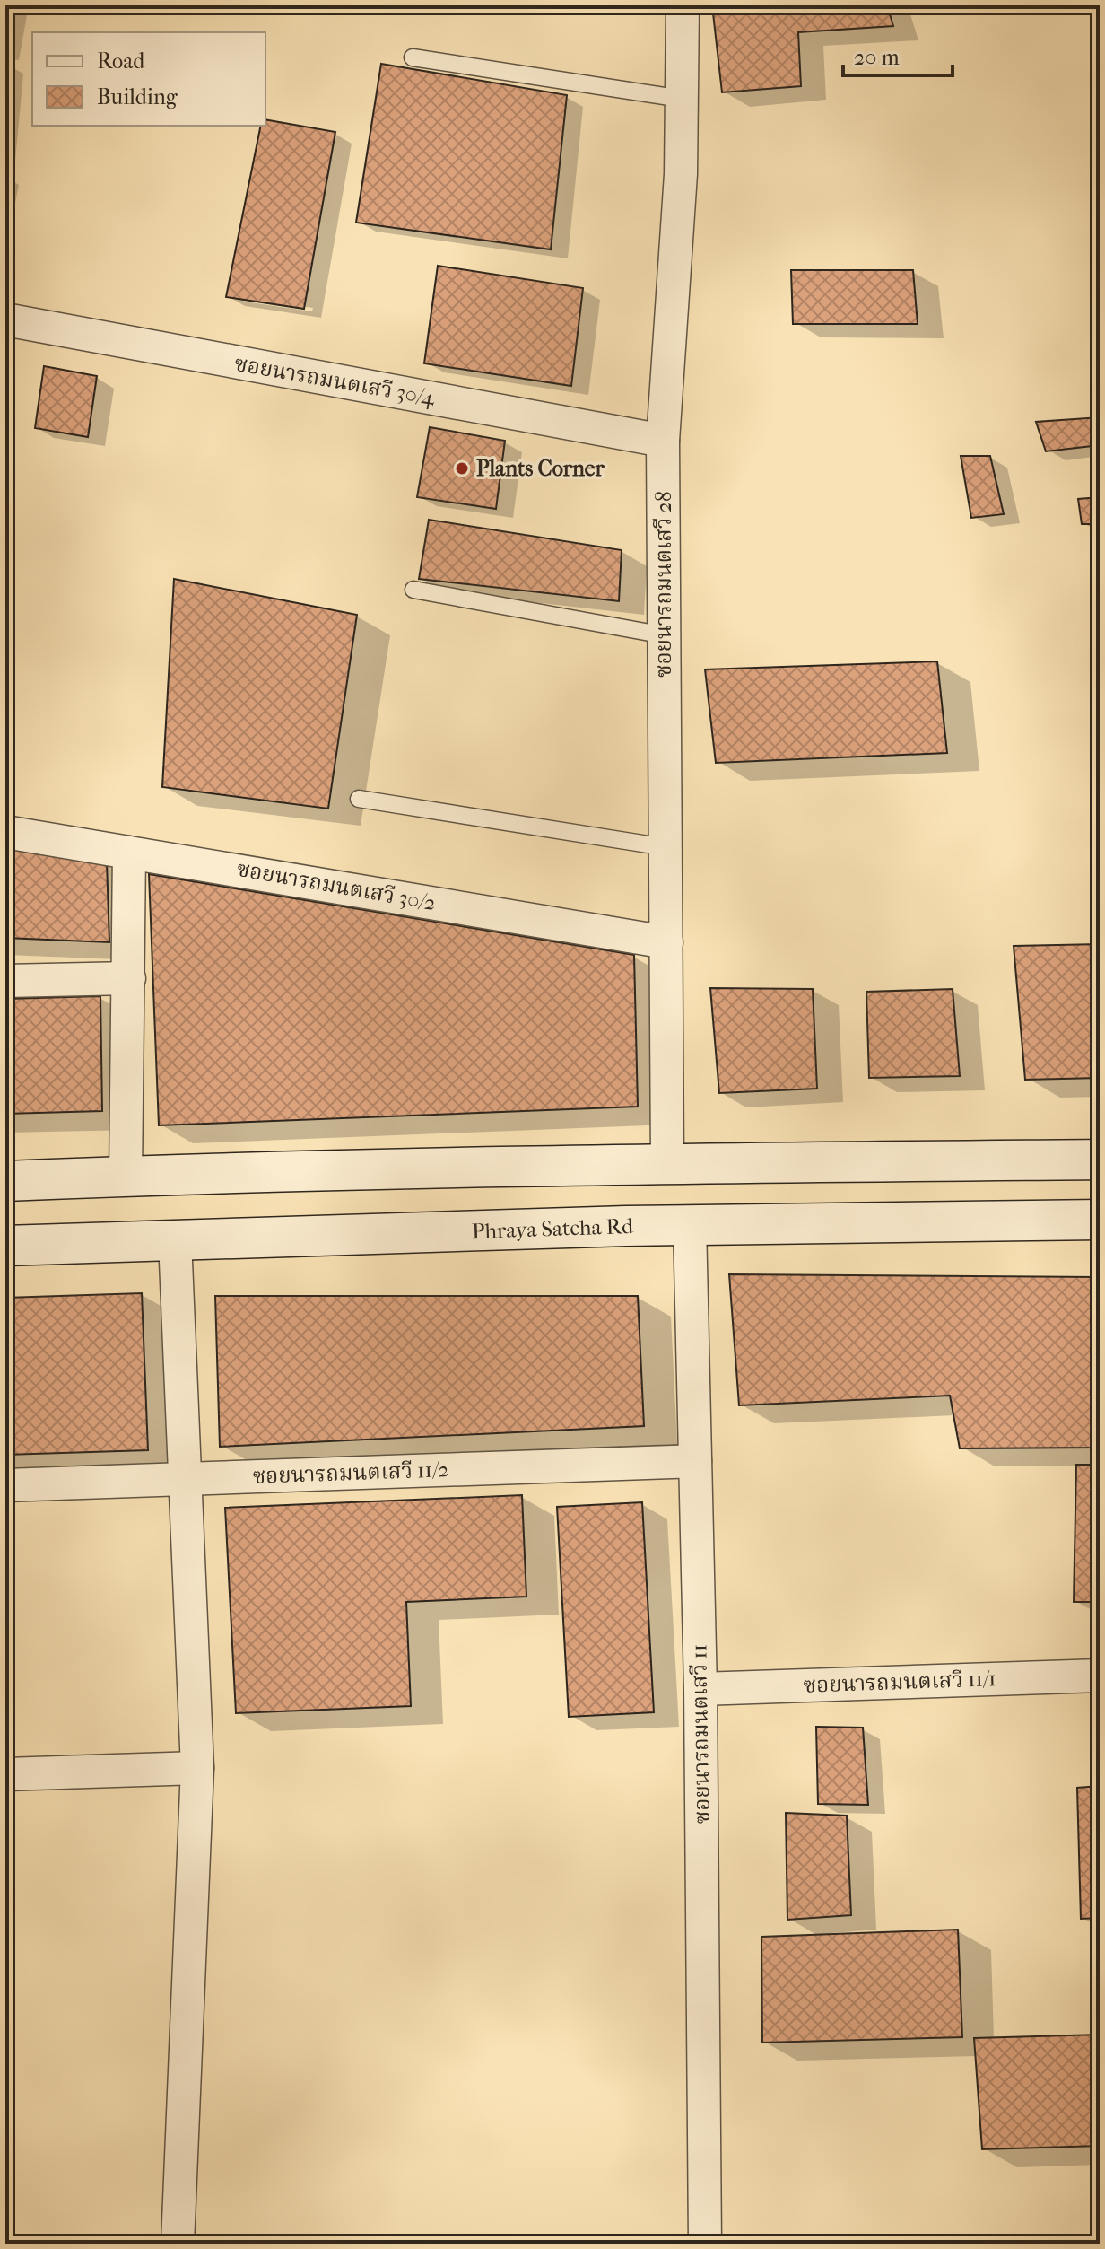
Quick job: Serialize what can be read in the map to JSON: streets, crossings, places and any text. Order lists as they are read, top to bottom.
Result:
{
  "streets": {
    "main road": ["Phraya Satcha Rd"],
    "street": [
      "ซอยนารถมนตเสวี 30/4",
      "ซอยนารถมนตเสวี 28",
      "ซอยนารถมนตเสวี 30/2",
      "ซอยนารถมนตเสวี 11/2",
      "ซอยนารถมนตเสวี 11/1",
      "ซอยนารถมนตเสวี 11"
    ]
  },
  "crossings": [
    ["ซอยนารถมนตเสวี 30/4", "ซอยนารถมนตเสวี 28"],
    ["ซอยนารถมนตเสวี 28", "ซอยนารถมนตเสวี 30/2"],
    ["Phraya Satcha Rd", "ซอยนารถมนตเสวี 11"],
    ["ซอยนารถมนตเสวี 11/2", "ซอยนารถมนตเสวี 11"],
    ["ซอยนารถมนตเสวี 11/1", "ซอยนารถมนตเสวี 11"]
  ],
  "places": ["Plants Corner"],
  "legend": ["Road", "Building"],
  "scale_bar": "20 m"
}
